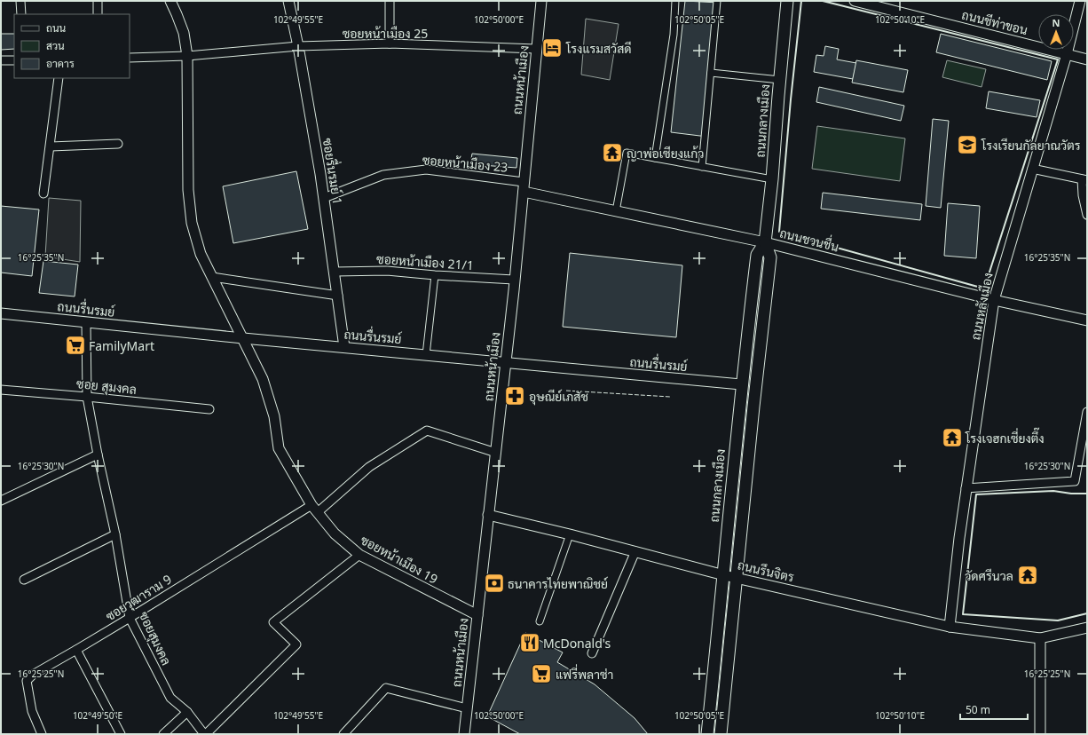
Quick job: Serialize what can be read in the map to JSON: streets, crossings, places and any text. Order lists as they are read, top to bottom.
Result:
{
  "streets": {
    "main road": ["ถนนกลางเมือง"],
    "street": [
      "ถนนชีท่าขอน",
      "ซอยหน้าเมือง 25",
      "ถนนหน้าเมือง",
      "ซอยหน้าเมือง 23",
      "ซอยรื่นรมย์ 1",
      "ถนนชวนชื่น",
      "ซอยหน้าเมือง 21/1",
      "ถนนหลังเมือง",
      "ถนนรื่นรมย์",
      "ซอย สุมงคล",
      "ซอยหน้าเมือง 19",
      "ถนนรึนจิตร",
      "ซอยวุฒาราม 9",
      "ซอยสุมงคล"
    ]
  },
  "crossings": [
    ["ถนนชีท่าขอน", "ถนนหลังเมือง"],
    ["ซอยหน้าเมือง 25", "ถนนหน้าเมือง"],
    ["ซอยหน้าเมือง 25", "ซอยรื่นรมย์ 1"],
    ["ซอยหน้าเมือง 25", "ซอยหน้าเมือง 19"],
    ["ถนนหน้าเมือง", "ซอยหน้าเมือง 23"],
    ["ถนนหน้าเมือง", "ถนนชวนชื่น"],
    ["ถนนหน้าเมือง", "ซอยหน้าเมือง 21/1"],
    ["ถนนหน้าเมือง", "ถนนรื่นรมย์"],
    ["ถนนหน้าเมือง", "ซอยหน้าเมือง 19"],
    ["ถนนหน้าเมือง", "ถนนรึนจิตร"],
    ["ถนนหน้าเมือง", "ซอยวุฒาราม 9"],
    ["ถนนกลางเมือง", "ถนนชวนชื่น"],
    ["ถนนกลางเมือง", "ถนนรื่นรมย์"],
    ["ถนนกลางเมือง", "ถนนรึนจิตร"],
    ["ซอยหน้าเมือง 23", "ซอยรื่นรมย์ 1"],
    ["ซอยหน้าเมือง 23", "ถนนชวนชื่น"],
    ["ซอยรื่นรมย์ 1", "ซอยหน้าเมือง 21/1"],
    ["ซอยรื่นรมย์ 1", "ถนนรื่นรมย์"],
    ["ถนนชวนชื่น", "ถนนหลังเมือง"],
    ["ถนนหลังเมือง", "ถนนรึนจิตร"],
    ["ถนนรื่นรมย์", "ซอยหน้าเมือง 19"],
    ["ถนนรื่นรมย์", "ซอยสุมงคล"],
    ["ซอย สุมงคล", "ซอยสุมงคล"],
    ["ซอยหน้าเมือง 19", "ซอยวุฒาราม 9"],
    ["ซอยหน้าเมือง 19", "ซอยสุมงคล"],
    ["ซอยวุฒาราม 9", "ซอยสุมงคล"]
  ],
  "places": {
    "hotel": ["โรงแรมสวัสดี"],
    "school or university": ["โรงเรียนกัลยาณวัตร"],
    "temple": ["ญาพ่อเซียงแก้ว", "โรงเจฮกเซี่ยงตึ๊ง", "วัดศรีนวล"],
    "supermarket": ["FamilyMart", "แฟรี่พลาซ่า"],
    "pharmacy": ["อุษณีย์เภสัช"],
    "bank": ["ธนาคารไทยพาณิชย์"],
    "restaurant": ["McDonald's"]
  },
  "legend": ["ถนน", "สวน", "อาคาร"],
  "scale_bar": "50 m",
  "north": "top",
  "coordinates": [
    "102°49'55\"E",
    "102°50'00\"E",
    "102°50'05\"E",
    "102°50'10\"E",
    "16°25'35\"N",
    "16°25'30\"N",
    "16°25'25\"N",
    "102°49'50\"E"
  ]
}
